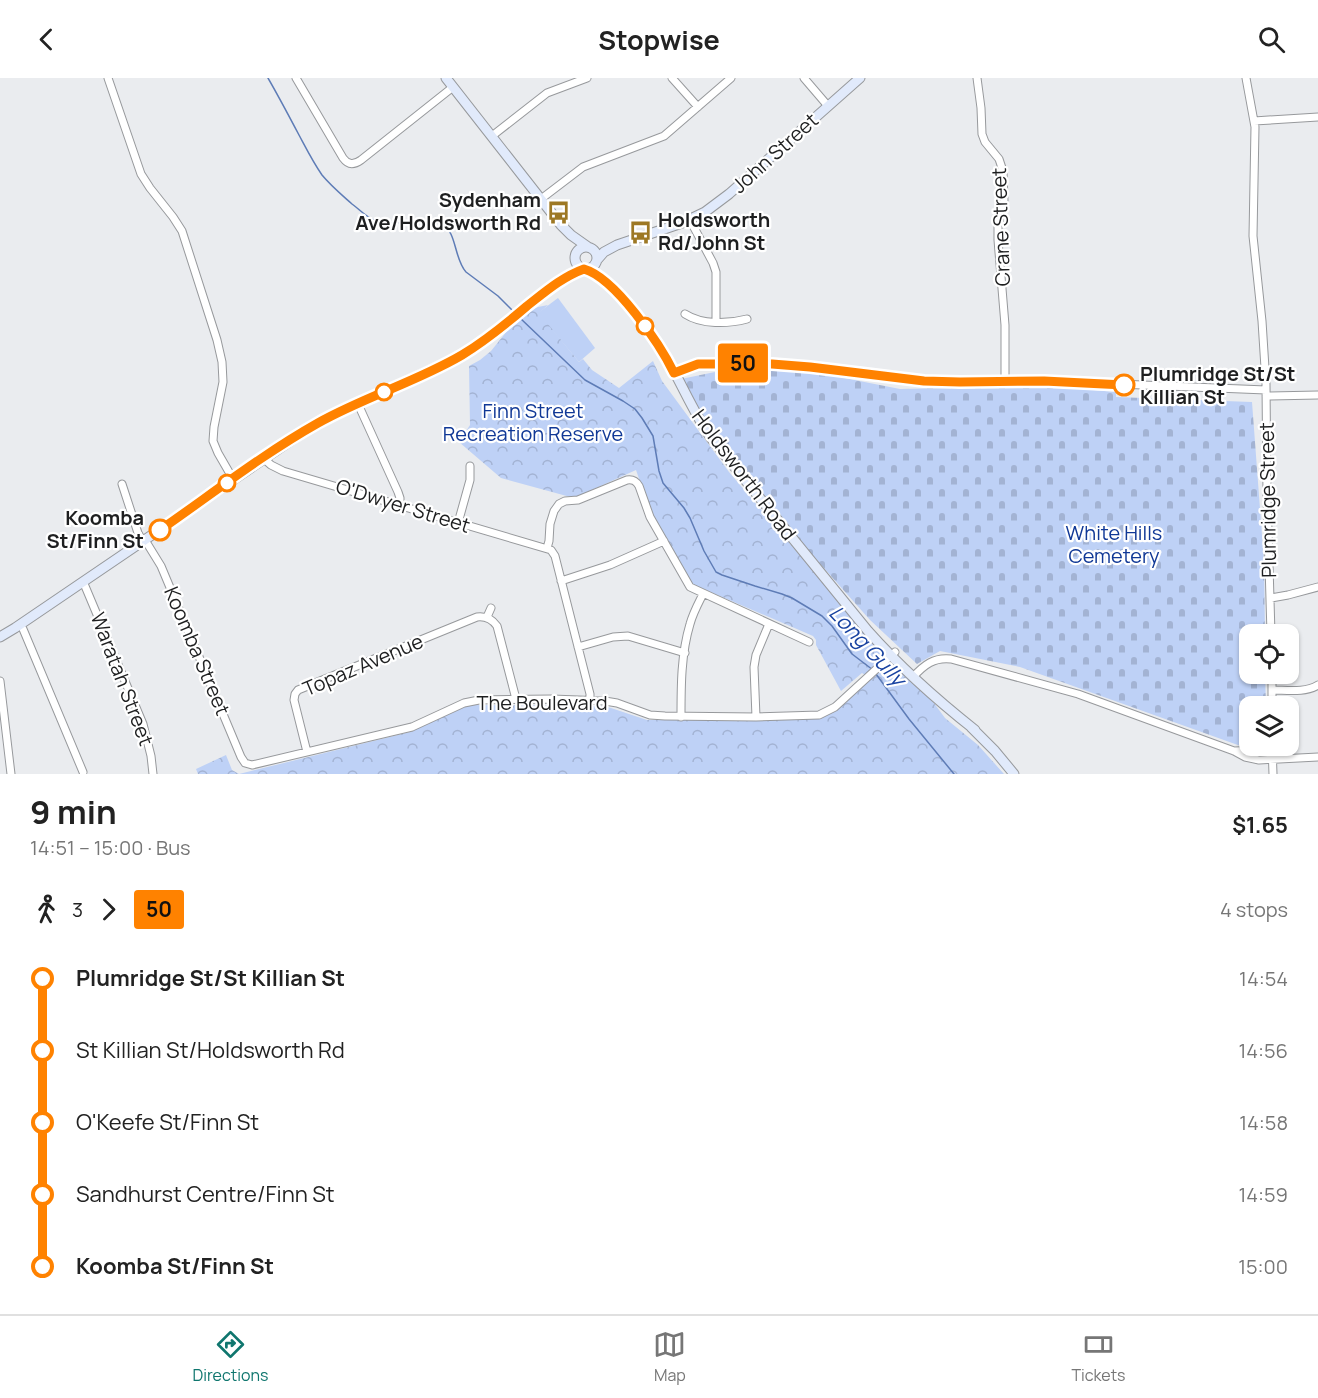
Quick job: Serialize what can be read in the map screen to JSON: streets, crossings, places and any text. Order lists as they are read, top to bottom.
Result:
{
  "streets": {
    "street": [
      "John Street",
      "Crane Street",
      "Holdsworth Road",
      "Plumridge Street",
      "O'Dwyer Street",
      "Koomba Street",
      "Topaz Avenue",
      "Waratah Street",
      "The Boulevard"
    ]
  },
  "crossings": [
    ["John Street", "Holdsworth Road"],
    ["Holdsworth Road", "The Boulevard"],
    ["Koomba Street", "The Boulevard"],
    ["Topaz Avenue", "The Boulevard"]
  ],
  "water": ["Long Gully"],
  "parks": ["Finn Street Recreation Reserve", "White Hills Cemetery"],
  "places": {
    "bus stop": ["Sydenham Ave/Holdsworth Rd", "Holdsworth Rd/John St"],
    "other": ["Plumridge St/St Killian St", "Koomba St/Finn St"]
  },
  "lines": ["bus line 50"],
  "page": {
    "header": "Stopwise",
    "on_map": "50",
    "heading": ["9 min", "14:51 – 15:00 · Bus", "$1.65"],
    "legs": ["3", "50", "4 stops"],
    "list": [
      {
        "name": "Plumridge St/St Killian St",
        "value": "14:54"
      },
      {
        "name": "St Killian St/Holdsworth Rd",
        "value": "14:56"
      },
      {
        "name": "O'Keefe St/Finn St",
        "value": "14:58"
      },
      {
        "name": "Sandhurst Centre/Finn St",
        "value": "14:59"
      },
      {
        "name": "Koomba St/Finn St",
        "value": "15:00"
      }
    ],
    "tabs": ["Directions", "Map", "Tickets"]
  }
}
